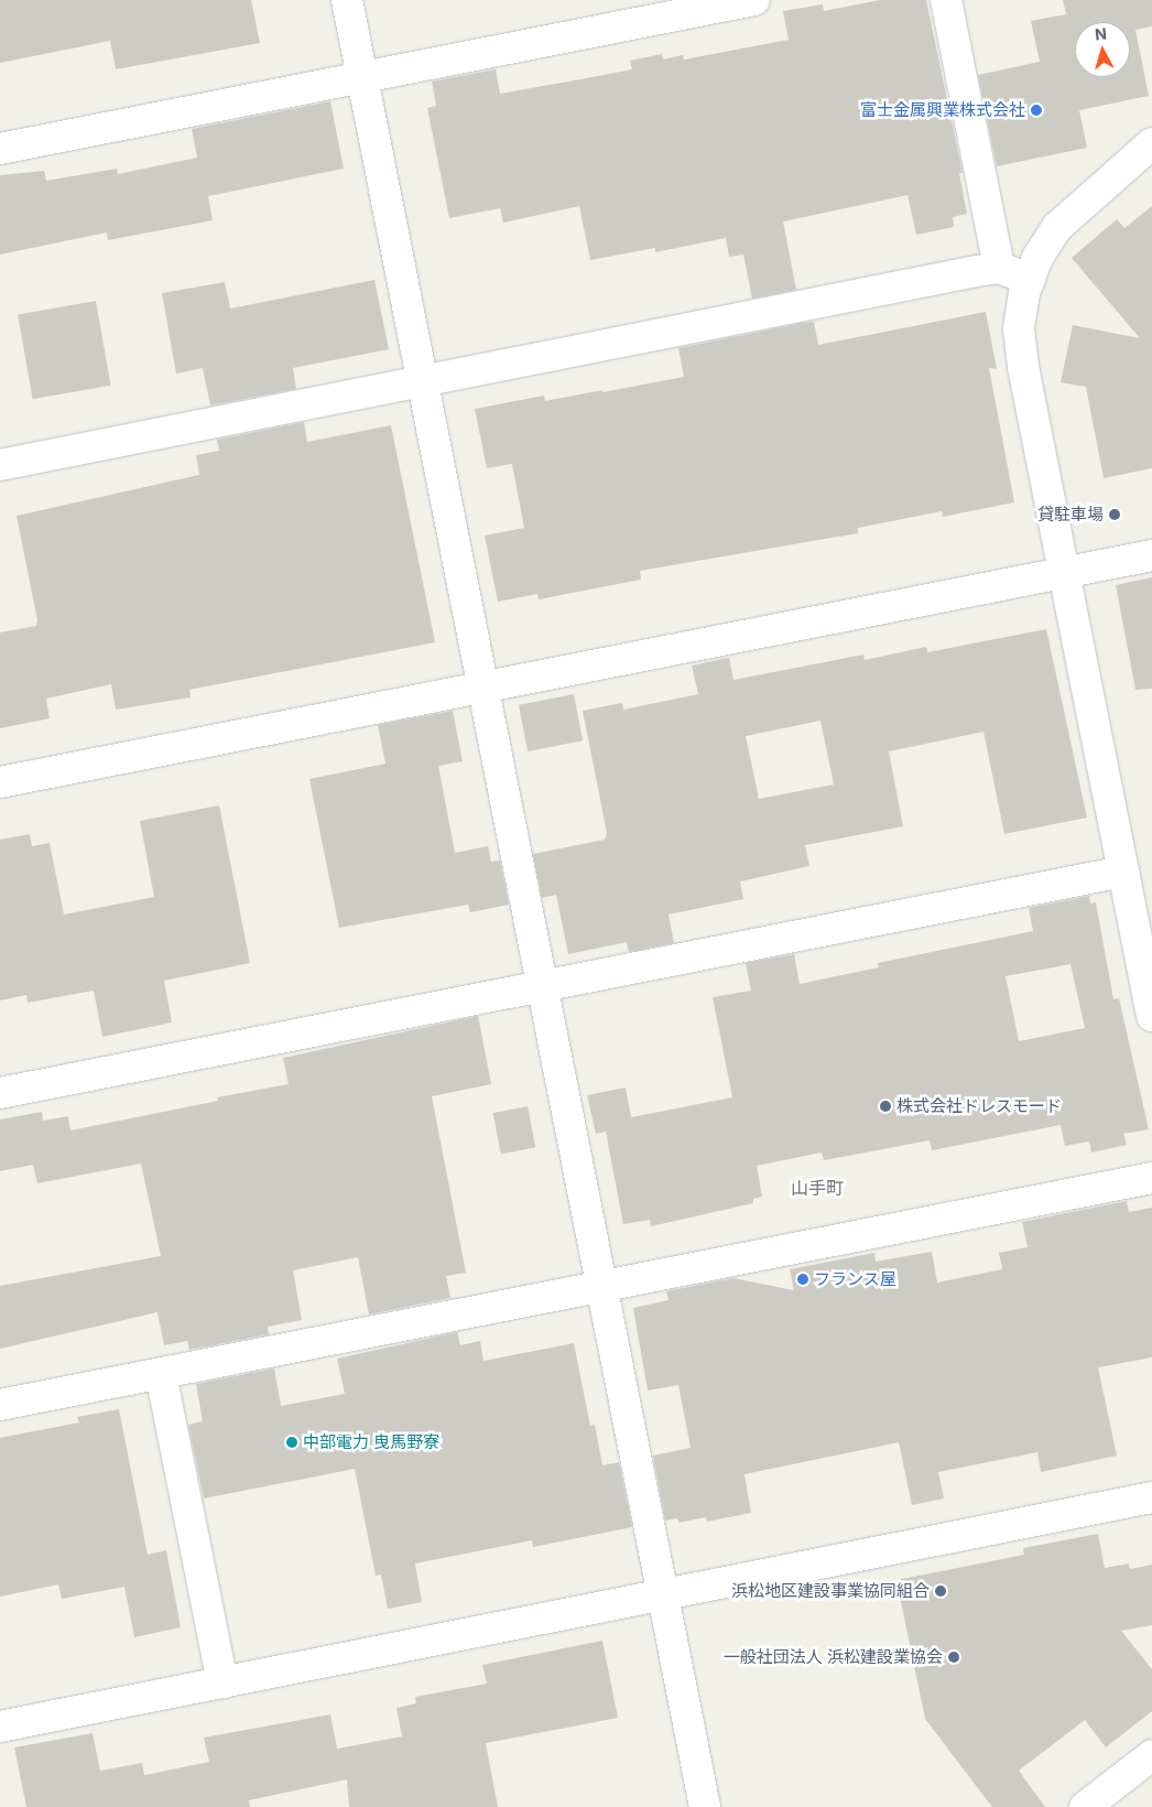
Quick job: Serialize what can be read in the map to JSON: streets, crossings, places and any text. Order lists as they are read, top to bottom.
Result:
{
  "districts": ["山手町"],
  "places": [
    "富士金属興業株式会社",
    "貸駐車場",
    "株式会社ドレスモード",
    "フランス屋",
    "中部電力 曳馬野寮",
    "浜松地区建設事業協同組合",
    "一般社団法人 浜松建設業協会"
  ],
  "north": "top"
}
